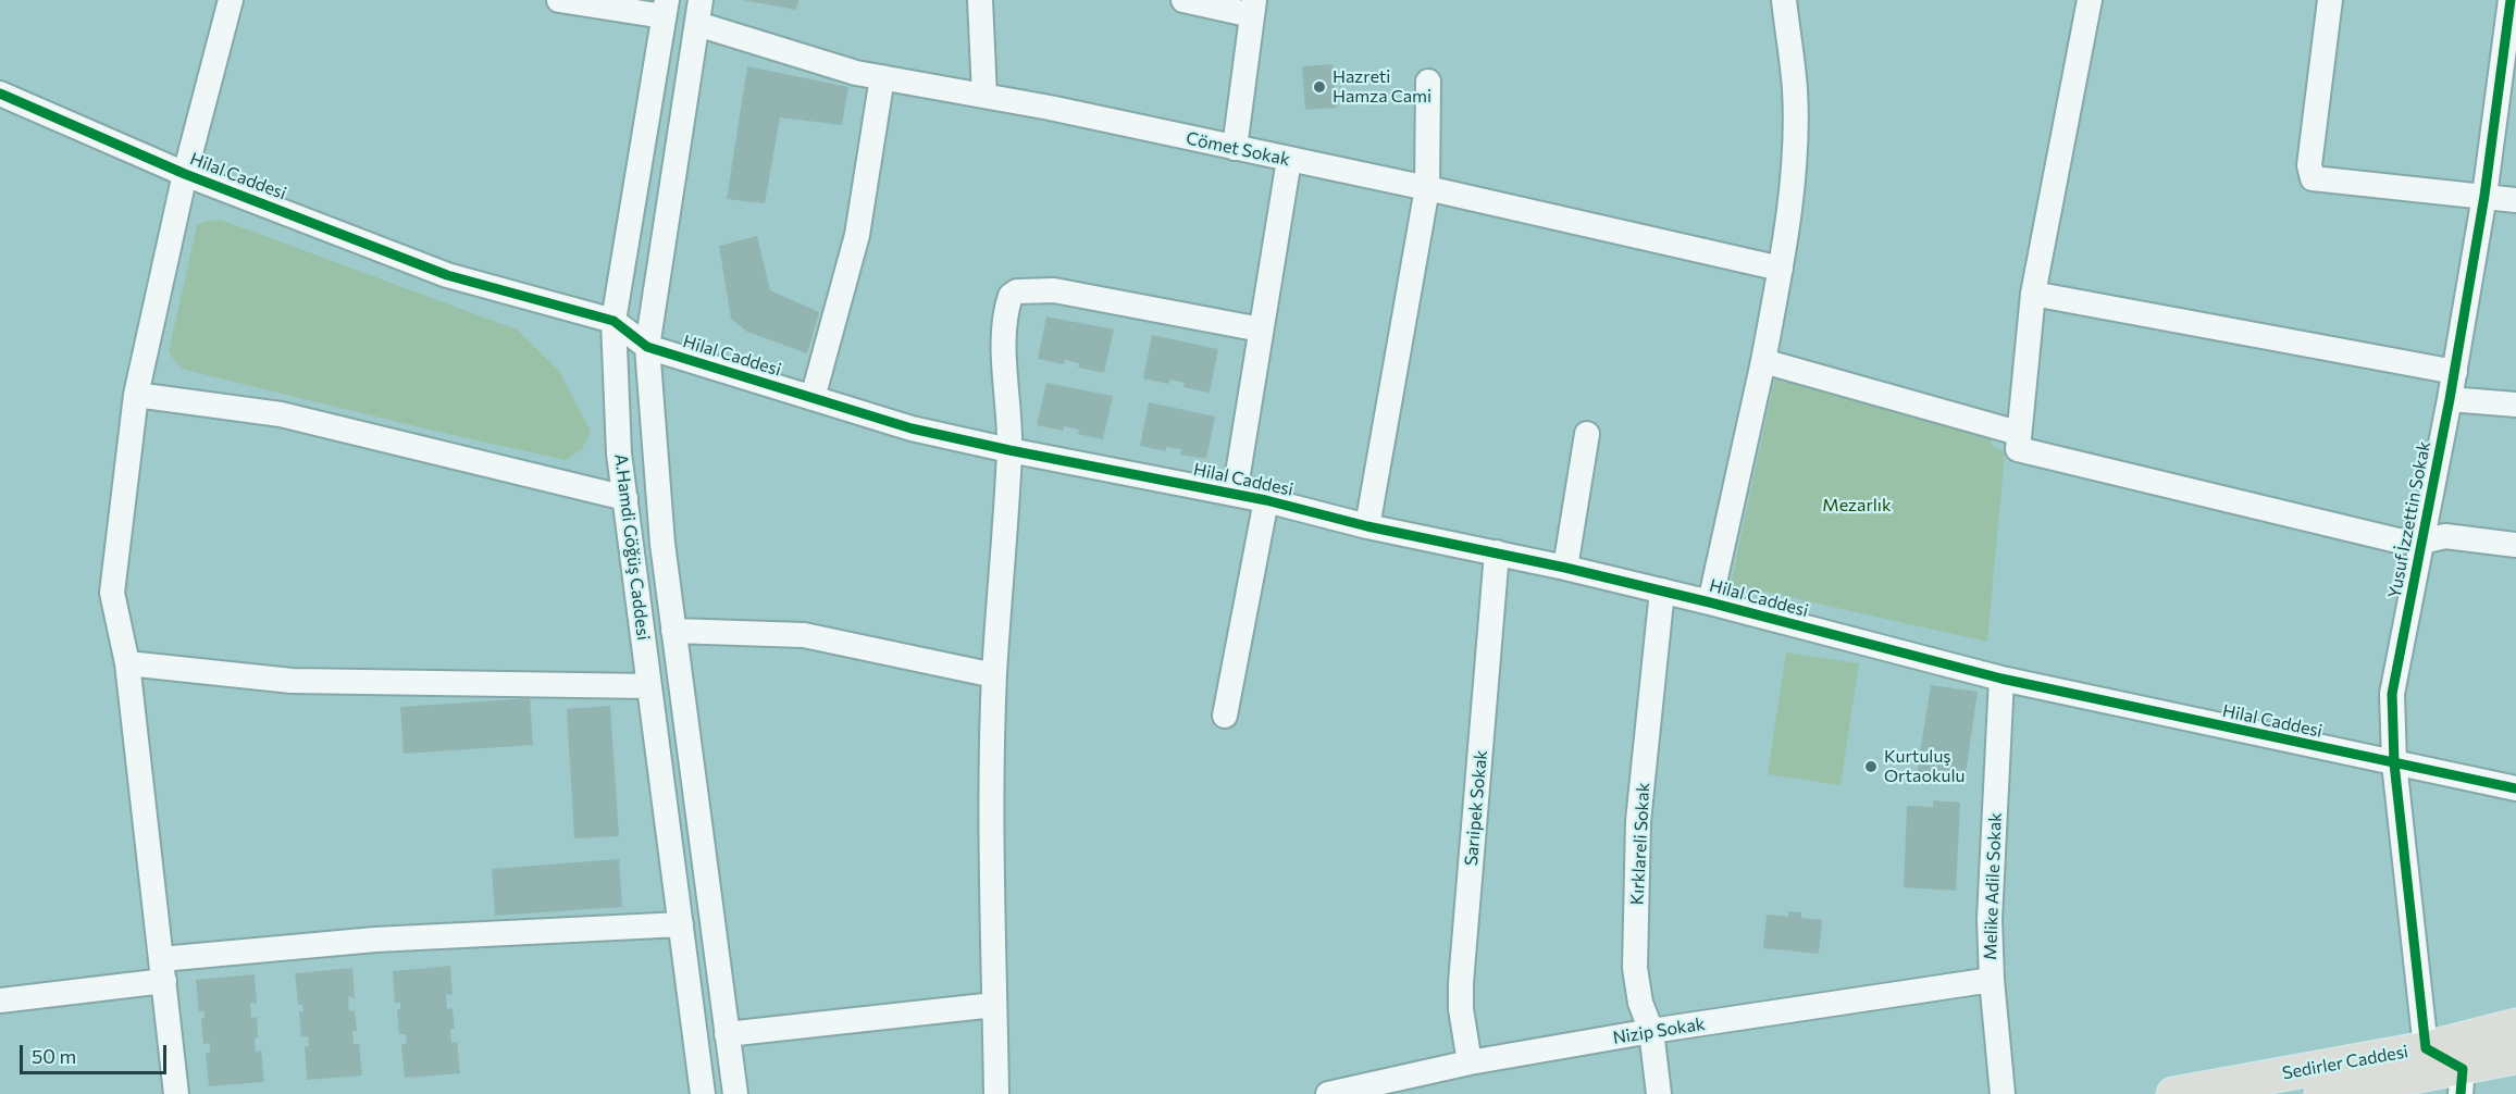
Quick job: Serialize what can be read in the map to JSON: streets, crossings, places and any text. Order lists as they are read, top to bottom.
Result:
{
  "streets": {
    "main road": ["Sedirler Caddesi"],
    "street": [
      "Cömet Sokak",
      "Hilal Caddesi",
      "Yusuf İzzettin Sokak",
      "A.Hamdi Göğüş Caddesi",
      "Sarıipek Sokak",
      "Kırklareli Sokak",
      "Melike Adile Sokak",
      "Nizip Sokak"
    ]
  },
  "crossings": [
    ["Cömet Sokak", "A.Hamdi Göğüş Caddesi"],
    ["Hilal Caddesi", "Yusuf İzzettin Sokak"],
    ["Hilal Caddesi", "A.Hamdi Göğüş Caddesi"],
    ["Hilal Caddesi", "Sarıipek Sokak"],
    ["Hilal Caddesi", "Kırklareli Sokak"],
    ["Hilal Caddesi", "Melike Adile Sokak"],
    ["Yusuf İzzettin Sokak", "Sedirler Caddesi"],
    ["Sarıipek Sokak", "Nizip Sokak"],
    ["Kırklareli Sokak", "Nizip Sokak"],
    ["Melike Adile Sokak", "Nizip Sokak"]
  ],
  "parks": ["Mezarlık"],
  "places": ["Hazreti Hamza Cami", "Kurtuluş Ortaokulu"],
  "scale_bar": "50 m"
}
